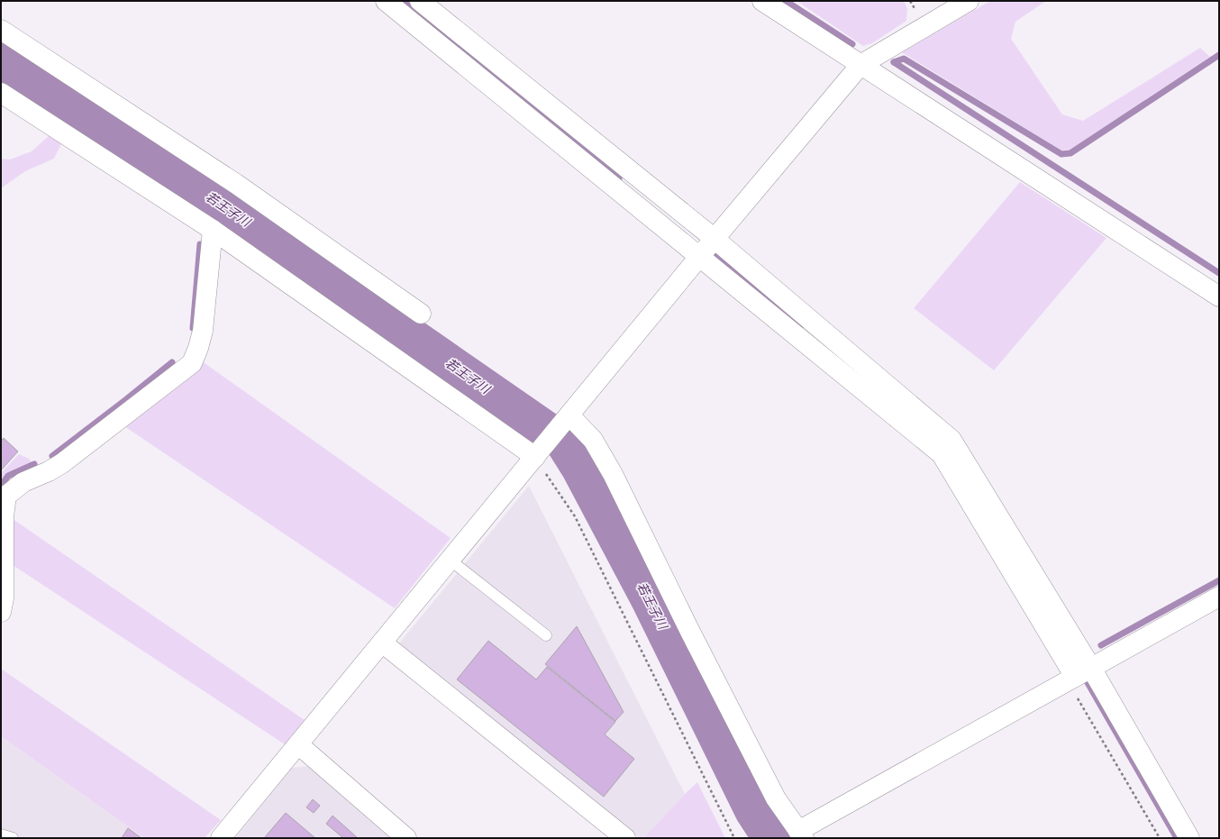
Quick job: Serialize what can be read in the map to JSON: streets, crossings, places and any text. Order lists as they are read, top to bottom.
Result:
{
  "water": ["若王子川"]
}
